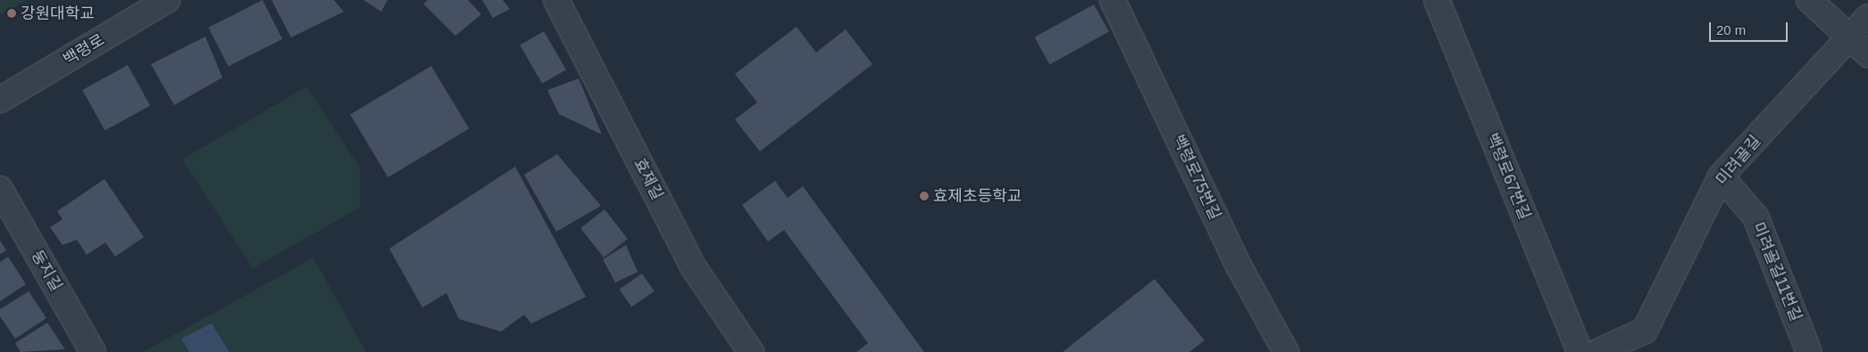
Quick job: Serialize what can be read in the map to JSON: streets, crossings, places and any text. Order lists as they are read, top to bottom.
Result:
{
  "streets": {
    "street": [
      "백령로",
      "미려골길",
      "백령로67번길",
      "백령로75번길",
      "효제길",
      "둥지길",
      "미려골길11번길"
    ]
  },
  "crossings": [
    ["미려골길", "미려골길11번길"]
  ],
  "places": ["강원대학교", "효제초등학교"],
  "scale_bar": "20 m"
}
